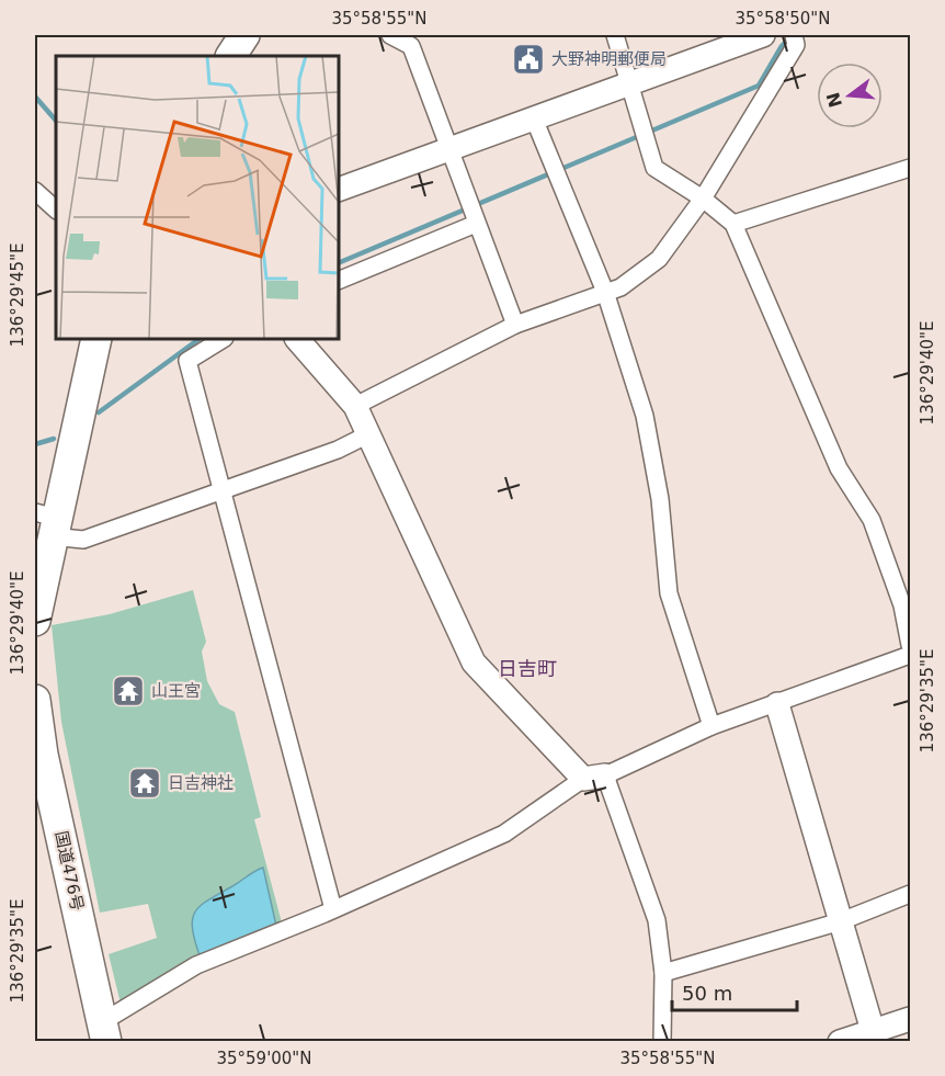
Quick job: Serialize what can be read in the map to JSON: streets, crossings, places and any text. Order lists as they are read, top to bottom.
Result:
{
  "streets": {
    "highway": ["国道476号"]
  },
  "districts": ["日吉町"],
  "places": {
    "public building": ["大野神明郵便局"],
    "temple": ["山王宮", "日吉神社"]
  },
  "scale_bar": "50 m",
  "north": "left",
  "coordinates": [
    "35°58'55\"N",
    "35°58'50\"N",
    "136°29'45\"E",
    "136°29'40\"E",
    "136°29'35\"E",
    "35°59'00\"N"
  ]
}
